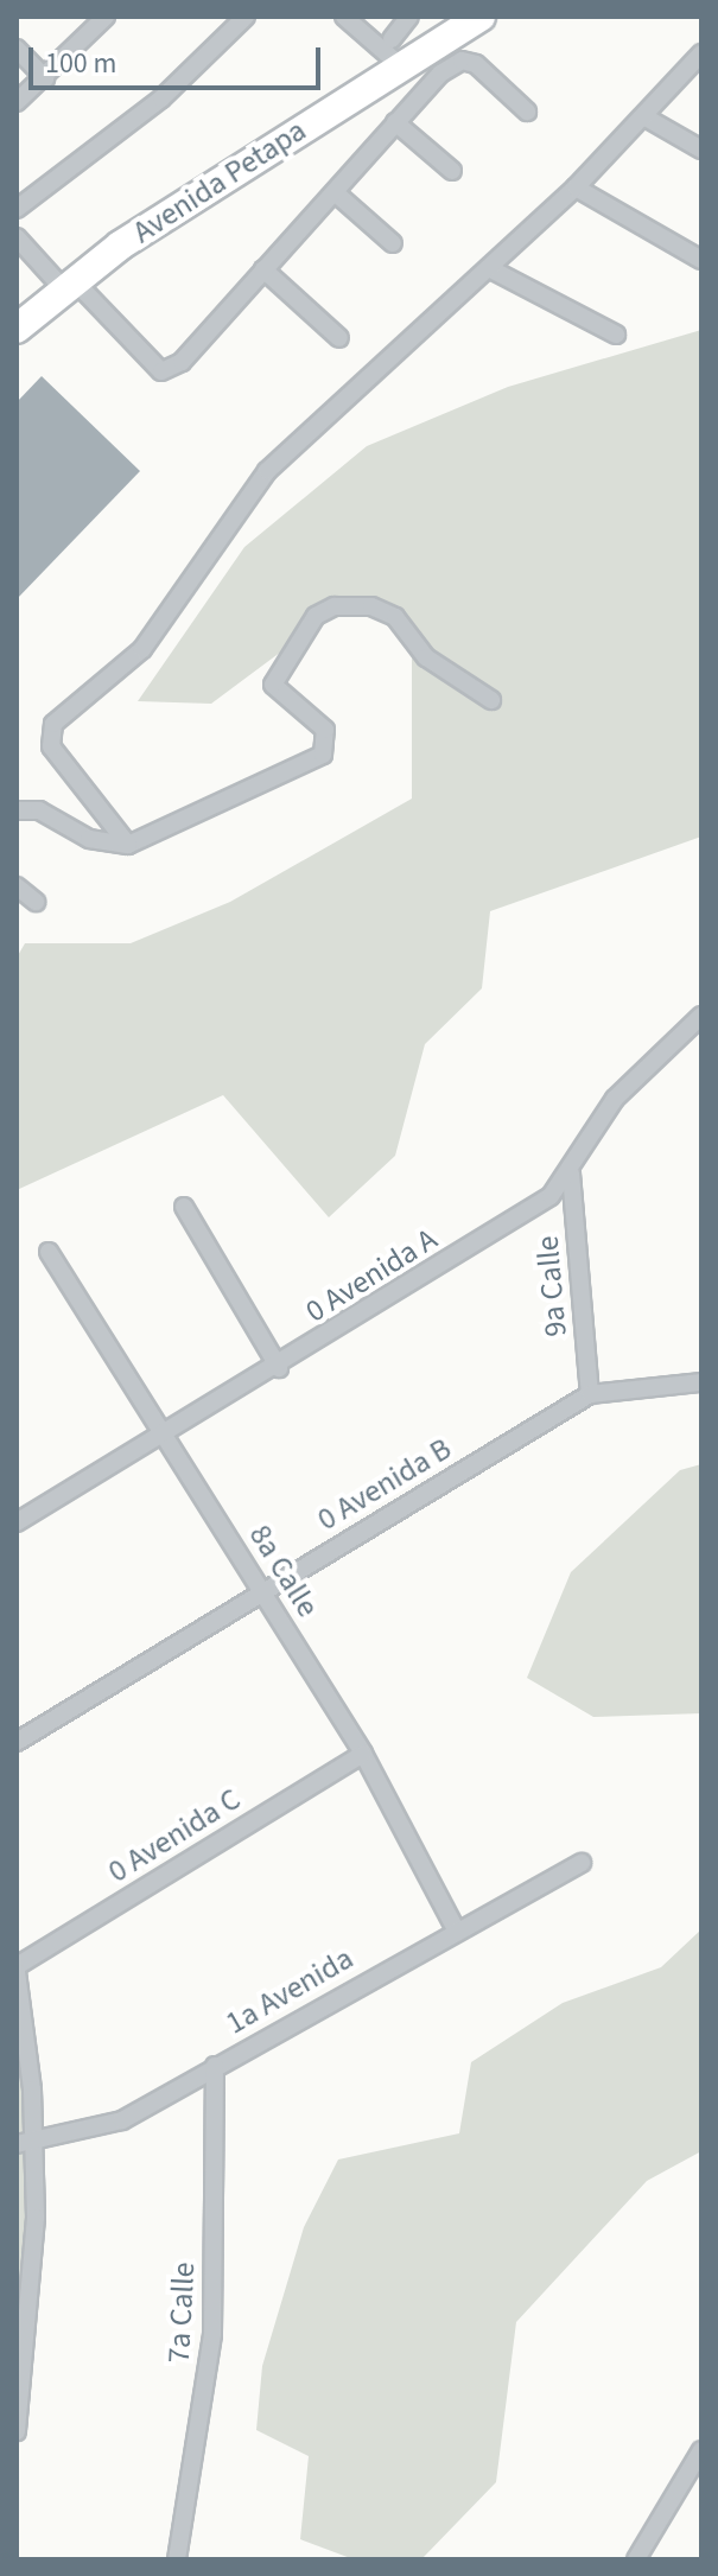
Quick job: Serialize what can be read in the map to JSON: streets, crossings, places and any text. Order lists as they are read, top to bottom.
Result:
{
  "streets": {
    "main road": ["Avenida Petapa"],
    "street": [
      "0 Avenida A",
      "9a Calle",
      "0 Avenida B",
      "8a Calle",
      "0 Avenida C",
      "1a Avenida",
      "7a Calle"
    ]
  },
  "crossings": [
    ["0 Avenida A", "9a Calle"],
    ["0 Avenida A", "8a Calle"],
    ["9a Calle", "0 Avenida B"],
    ["0 Avenida B", "8a Calle"],
    ["8a Calle", "0 Avenida C"],
    ["8a Calle", "1a Avenida"],
    ["1a Avenida", "7a Calle"]
  ],
  "scale_bar": "100 m"
}
